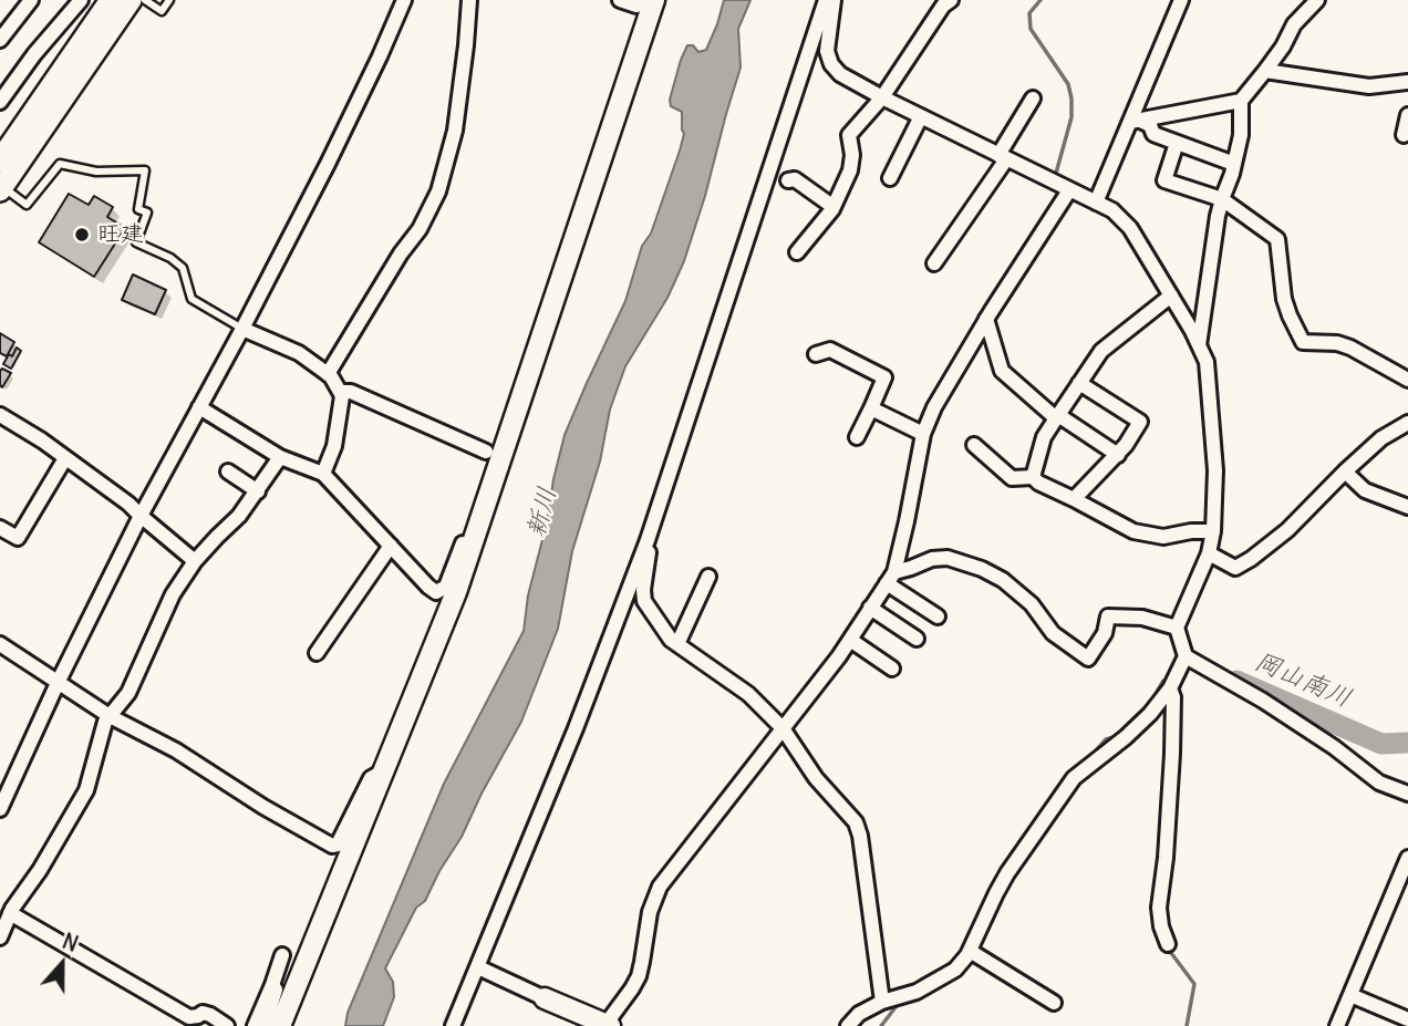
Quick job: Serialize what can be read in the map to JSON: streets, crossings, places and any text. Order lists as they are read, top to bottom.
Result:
{
  "water": ["新川", "岡山南川"],
  "places": ["旺建"],
  "north": "top"
}
